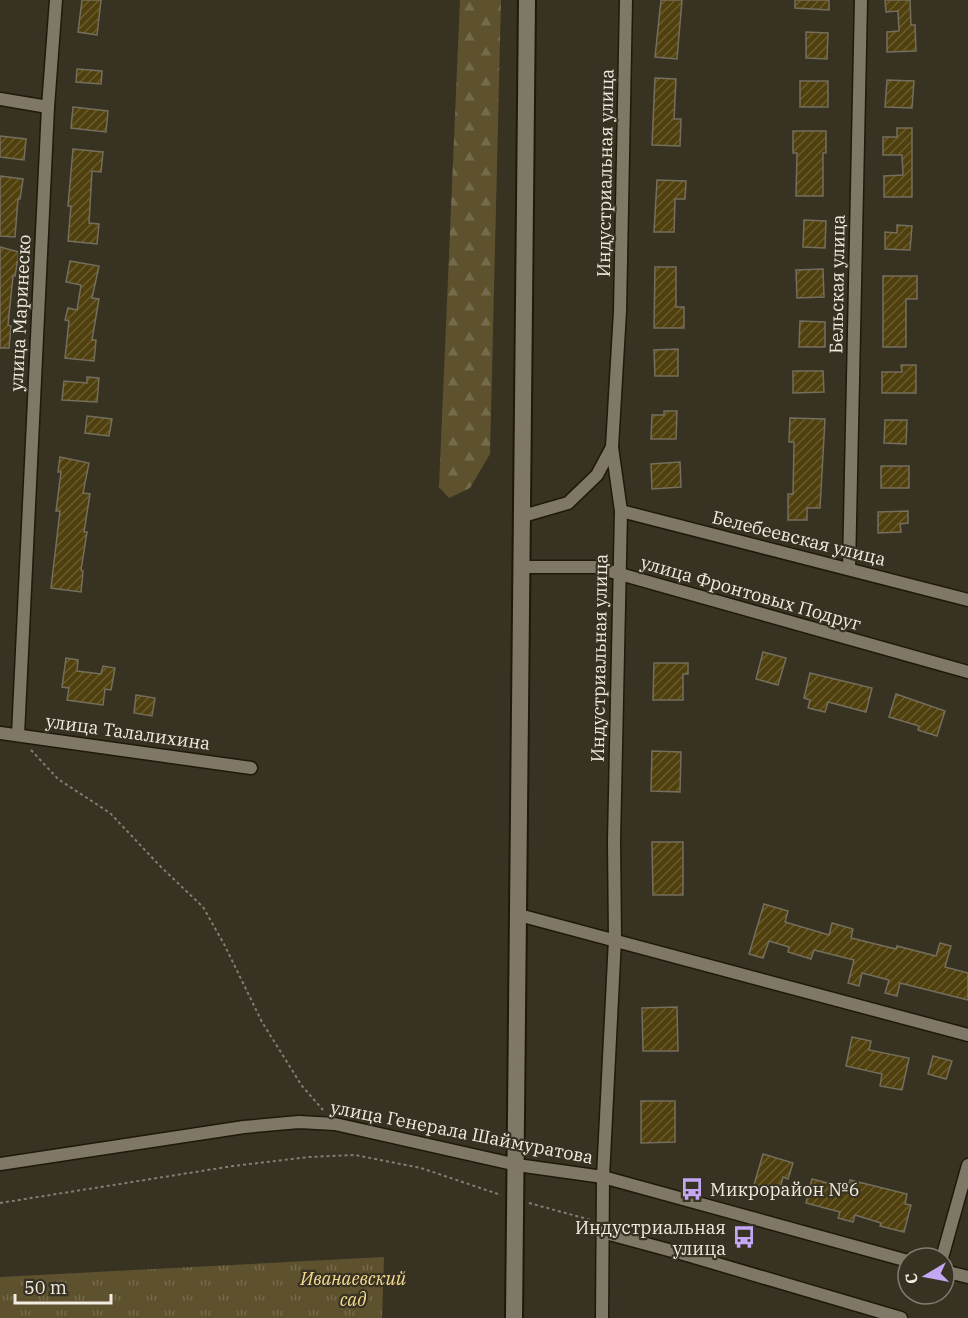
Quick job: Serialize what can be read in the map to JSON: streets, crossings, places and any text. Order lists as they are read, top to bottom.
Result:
{
  "streets": {
    "street": [
      "Индустриальная улица",
      "Бельская улица",
      "улица Маринеско",
      "Белебеевская улица",
      "улица Фронтовых Подруг",
      "улица Талалихина",
      "улица Генерала Шаймуратова"
    ]
  },
  "crossings": [
    ["Индустриальная улица", "Белебеевская улица"],
    ["Индустриальная улица", "улица Фронтовых Подруг"],
    ["Индустриальная улица", "улица Генерала Шаймуратова"],
    ["Бельская улица", "Белебеевская улица"],
    ["улица Маринеско", "улица Талалихина"]
  ],
  "parks": ["Иванаевский сад"],
  "places": {
    "bus stop": ["Микрорайон №6", "Индустриальная улица"]
  },
  "scale_bar": "50 m",
  "north": "left"
}
